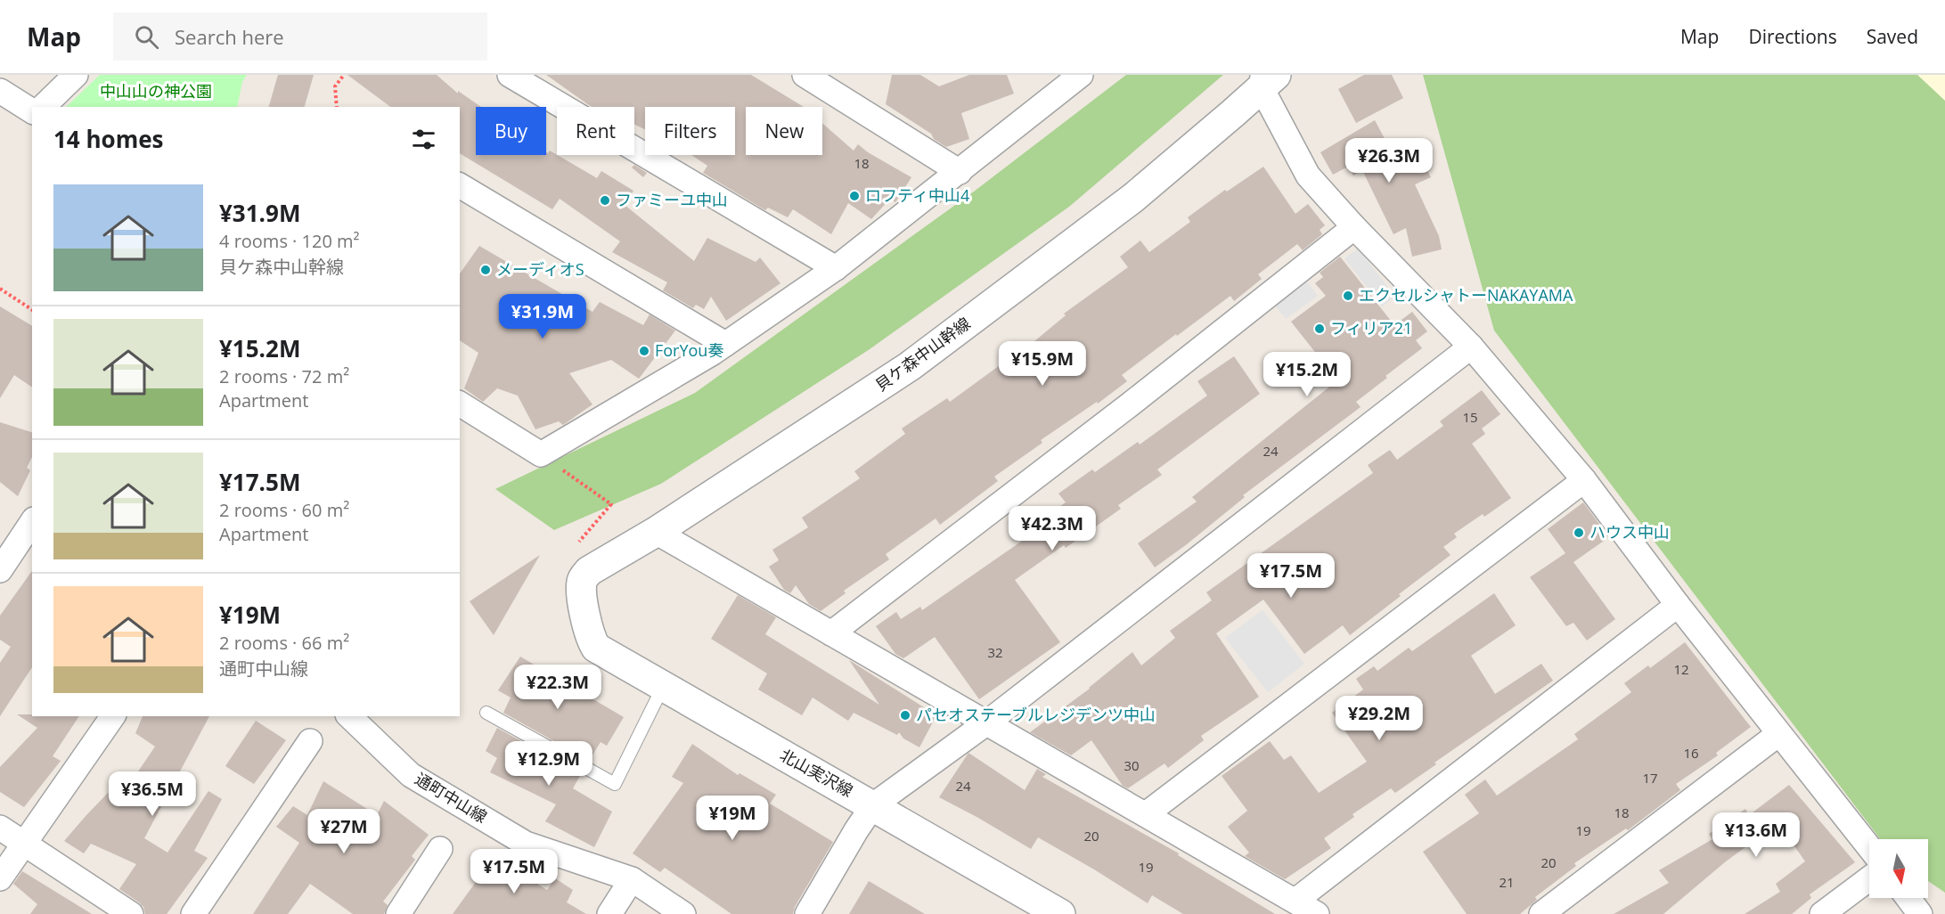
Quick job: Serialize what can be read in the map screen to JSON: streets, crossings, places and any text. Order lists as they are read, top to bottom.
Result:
{
  "streets": {
    "street": ["貝ケ森中山幹線", "北山実沢線", "通町中山線"]
  },
  "crossings": [
    ["貝ケ森中山幹線", "北山実沢線"]
  ],
  "parks": ["中山山の神公園"],
  "places": [
    "ロフティ中山4",
    "ファミーユ中山",
    "メーディオS",
    "エクセルシャトーNAKAYAMA",
    "フィリア21",
    "ForYou奏",
    "ハウス中山",
    "パセオステーブルレジデンツ中山"
  ],
  "house_numbers": [
    "18",
    "15",
    "24",
    "32",
    "12",
    "16",
    "30",
    "17",
    "24",
    "18",
    "19",
    "20",
    "20",
    "19",
    "21"
  ],
  "north": "bottom",
  "page": {
    "header": "Map",
    "search": "Search here",
    "nav": ["Map", "Directions", "Saved"],
    "chip": [
      "Buy",
      "Rent",
      "Filters",
      "New"
    ],
    "heading": "14 homes",
    "price": [
      "¥26.3M",
      "¥31.9M",
      "¥15.9M",
      "¥15.2M",
      "¥42.3M",
      "¥17.5M",
      "¥22.3M",
      "¥29.2M",
      "¥12.9M",
      "¥36.5M",
      "¥19M",
      "¥27M",
      "¥13.6M",
      "¥17.5M"
    ],
    "list": [
      {
        "name": "¥31.9M",
        "note": "4 rooms · 120 m² · 貝ケ森中山幹線"
      },
      {
        "name": "¥15.2M",
        "note": "2 rooms · 72 m² · Apartment"
      },
      {
        "name": "¥17.5M",
        "note": "2 rooms · 60 m² · Apartment"
      },
      {
        "name": "¥19M",
        "note": "2 rooms · 66 m² · 通町中山線"
      }
    ]
  }
}
